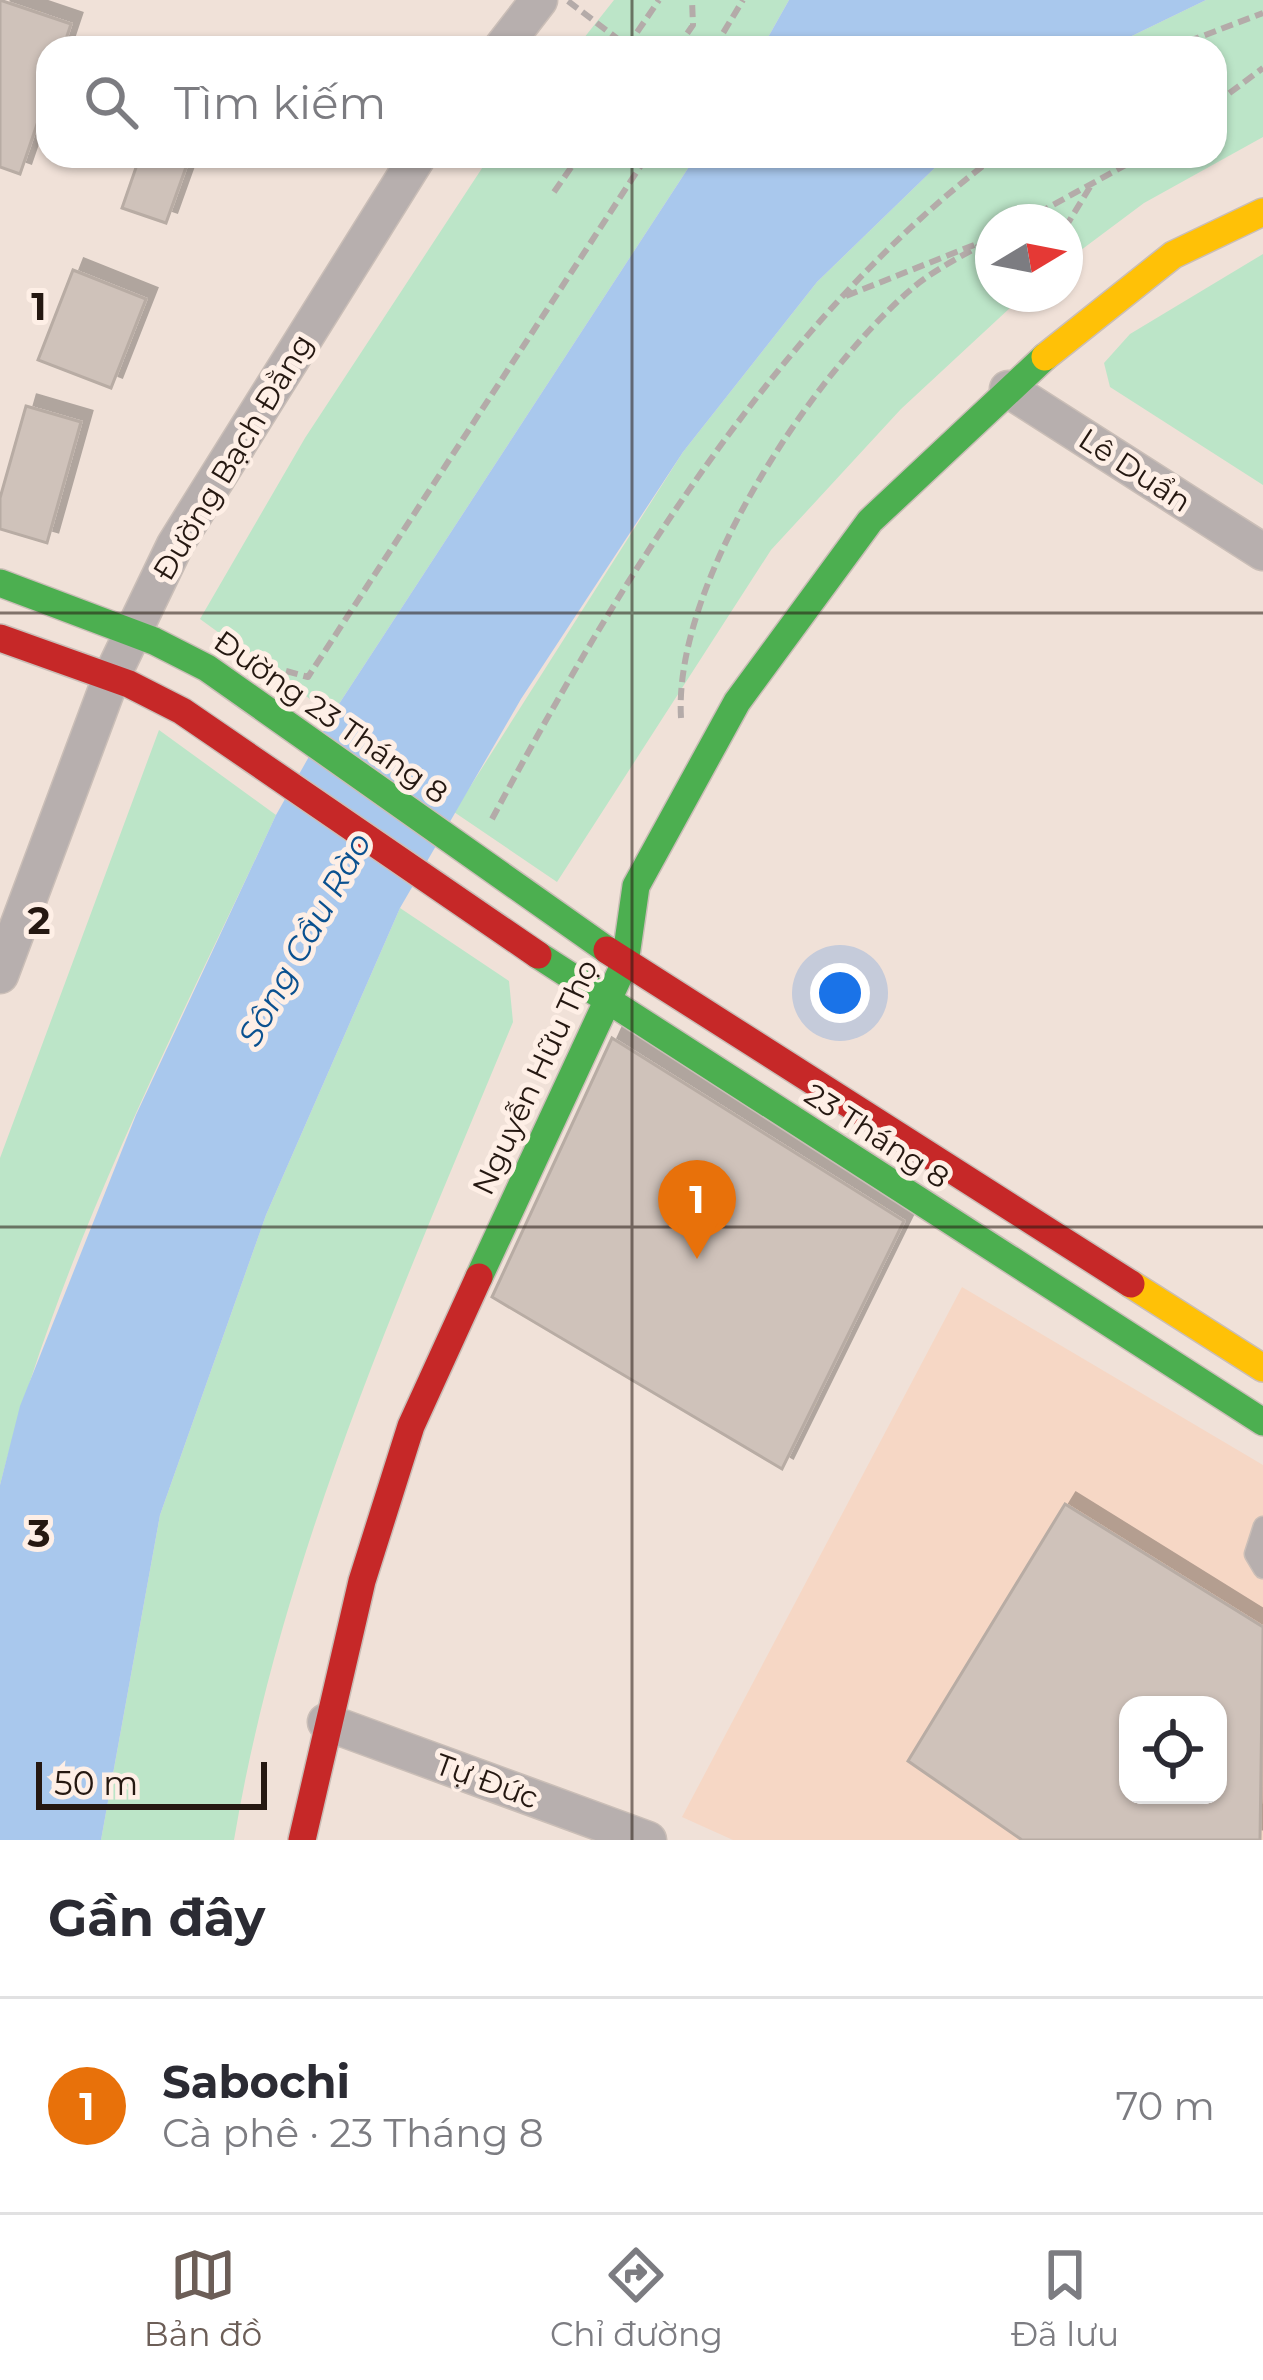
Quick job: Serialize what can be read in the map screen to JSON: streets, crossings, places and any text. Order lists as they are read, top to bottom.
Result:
{
  "streets": {
    "street": [
      "Đường Bạch Đằng",
      "Lê Duẩn",
      "Đường 23 Tháng 8",
      "Nguyễn Hữu Thọ",
      "23 Tháng 8",
      "Tự Đức"
    ]
  },
  "crossings": [
    ["Đường Bạch Đằng", "Đường 23 Tháng 8"],
    ["Đường Bạch Đằng", "23 Tháng 8"],
    ["Lê Duẩn", "Nguyễn Hữu Thọ"],
    ["Đường 23 Tháng 8", "23 Tháng 8"],
    ["Nguyễn Hữu Thọ", "23 Tháng 8"],
    ["Nguyễn Hữu Thọ", "Tự Đức"]
  ],
  "water": ["Sông Cầu Rào"],
  "scale_bar": "50 m",
  "north": "right",
  "page": {
    "search": "Tìm kiếm",
    "pins": "1",
    "scale": "50 m",
    "heading": "Gần đây",
    "list": [
      {
        "mark": "1",
        "name": "Sabochi",
        "note": "Cà phê · 23 Tháng 8",
        "value": "70 m"
      }
    ],
    "nav": ["Bản đồ", "Chỉ đường", "Đã lưu"]
  },
  "grid": {
    "rows": ["1", "2", "3"]
  }
}
